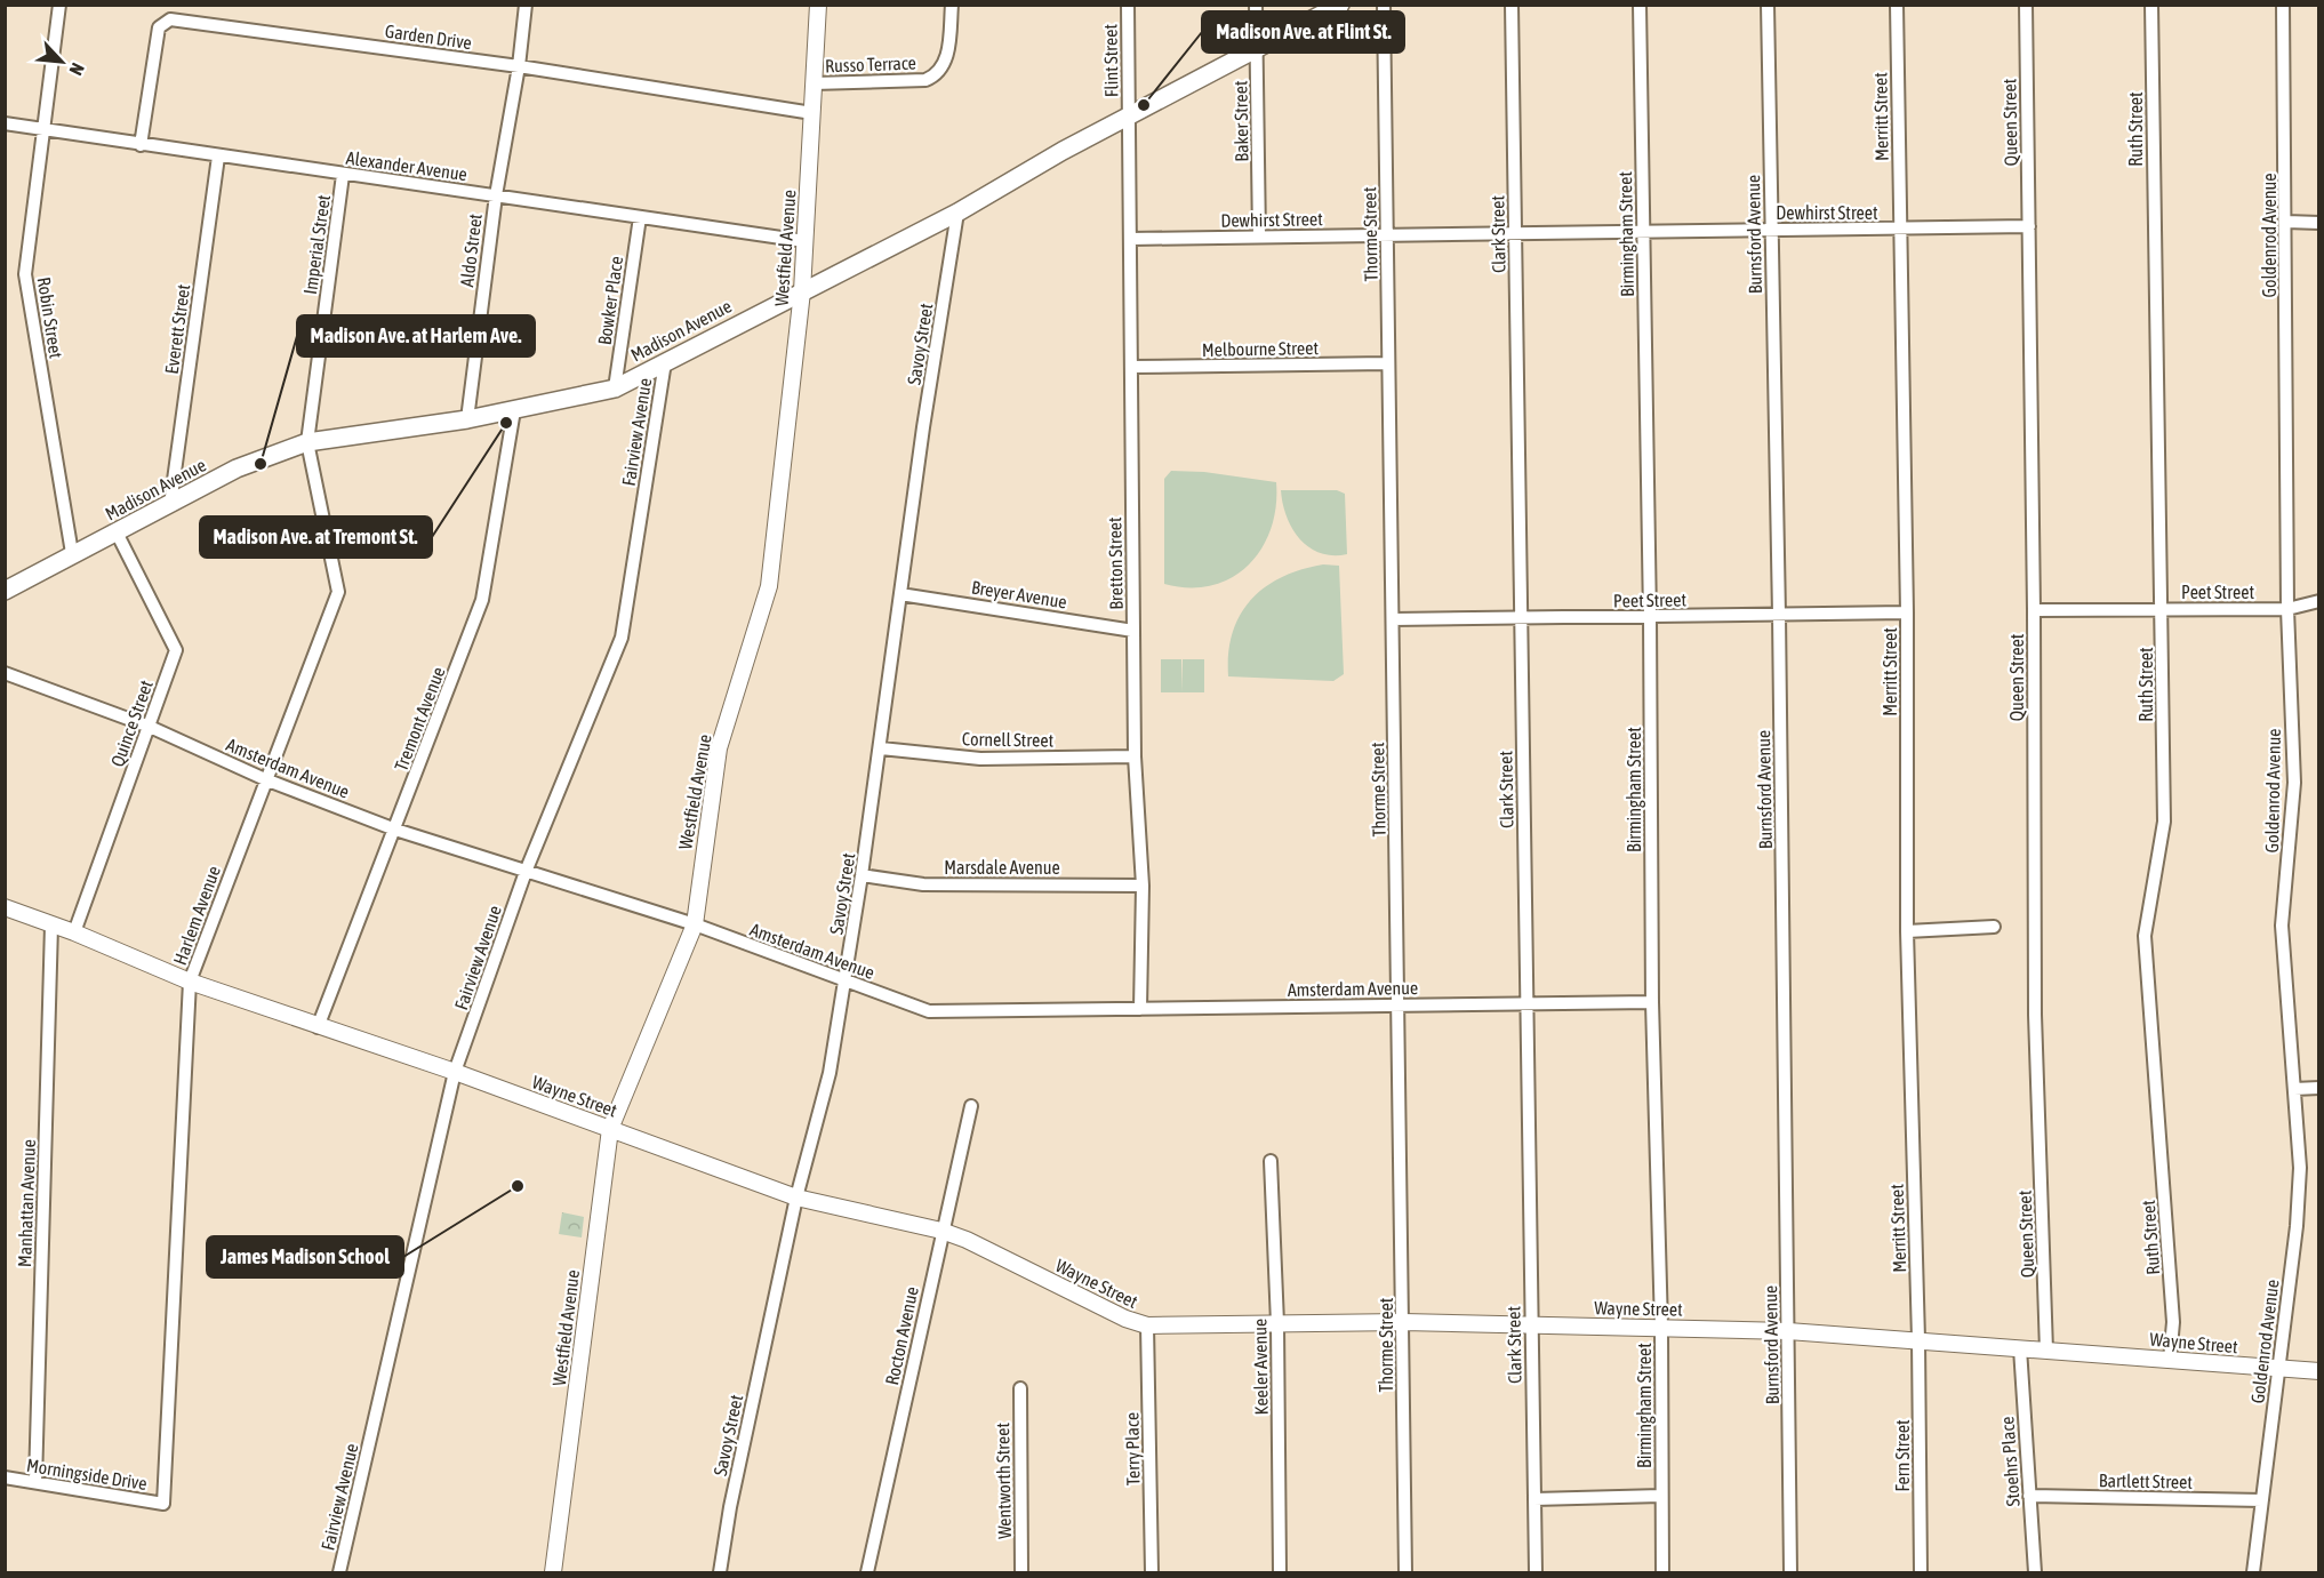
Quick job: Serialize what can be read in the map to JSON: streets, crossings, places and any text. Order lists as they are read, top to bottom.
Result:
{
  "streets": {
    "main road": ["Madison Avenue"],
    "street": [
      "Garden Drive",
      "Flint Street",
      "Russo Terrace",
      "Merritt Street",
      "Baker Street",
      "Queen Street",
      "Ruth Street",
      "Alexander Avenue",
      "Dewhirst Street",
      "Thorme Street",
      "Clark Street",
      "Birmingham Street",
      "Burnsford Avenue",
      "Goldenrod Avenue",
      "Imperial Street",
      "Westfield Avenue",
      "Aldo Street",
      "Bowker Place",
      "Robin Street",
      "Everett Street",
      "Savoy Street",
      "Melbourne Street",
      "Fairview Avenue",
      "Bretton Street",
      "Peet Street",
      "Breyer Avenue",
      "Tremont Avenue",
      "Quince Street",
      "Cornell Street",
      "Amsterdam Avenue",
      "Marsdale Avenue",
      "Harlem Avenue",
      "Wayne Street",
      "Manhattan Avenue",
      "Rocton Avenue",
      "Keeler Avenue",
      "Terry Place",
      "Fern Street",
      "Stoehrs Place",
      "Morningside Drive",
      "Wentworth Street",
      "Bartlett Street"
    ]
  },
  "crossings": [
    ["Garden Drive", "Alexander Avenue"],
    ["Garden Drive", "Westfield Avenue"],
    ["Garden Drive", "Aldo Street"],
    ["Flint Street", "Madison Avenue"],
    ["Flint Street", "Bretton Street"],
    ["Russo Terrace", "Westfield Avenue"],
    ["Merritt Street", "Dewhirst Street"],
    ["Merritt Street", "Peet Street"],
    ["Merritt Street", "Wayne Street"],
    ["Merritt Street", "Fern Street"],
    ["Baker Street", "Dewhirst Street"],
    ["Baker Street", "Madison Avenue"],
    ["Queen Street", "Dewhirst Street"],
    ["Queen Street", "Peet Street"],
    ["Queen Street", "Wayne Street"],
    ["Ruth Street", "Peet Street"],
    ["Ruth Street", "Wayne Street"],
    ["Alexander Avenue", "Imperial Street"],
    ["Alexander Avenue", "Westfield Avenue"],
    ["Alexander Avenue", "Aldo Street"],
    ["Alexander Avenue", "Bowker Place"],
    ["Alexander Avenue", "Robin Street"],
    ["Alexander Avenue", "Everett Street"],
    ["Dewhirst Street", "Thorme Street"],
    ["Dewhirst Street", "Clark Street"],
    ["Dewhirst Street", "Birmingham Street"],
    ["Dewhirst Street", "Burnsford Avenue"],
    ["Dewhirst Street", "Bretton Street"],
    ["Thorme Street", "Melbourne Street"],
    ["Thorme Street", "Peet Street"],
    ["Thorme Street", "Amsterdam Avenue"],
    ["Thorme Street", "Wayne Street"],
    ["Clark Street", "Peet Street"],
    ["Clark Street", "Amsterdam Avenue"],
    ["Clark Street", "Wayne Street"],
    ["Birmingham Street", "Peet Street"],
    ["Birmingham Street", "Amsterdam Avenue"],
    ["Birmingham Street", "Wayne Street"],
    ["Burnsford Avenue", "Peet Street"],
    ["Burnsford Avenue", "Wayne Street"],
    ["Goldenrod Avenue", "Peet Street"],
    ["Goldenrod Avenue", "Wayne Street"],
    ["Goldenrod Avenue", "Bartlett Street"],
    ["Imperial Street", "Madison Avenue"],
    ["Imperial Street", "Harlem Avenue"],
    ["Westfield Avenue", "Madison Avenue"],
    ["Westfield Avenue", "Amsterdam Avenue"],
    ["Westfield Avenue", "Wayne Street"],
    ["Aldo Street", "Madison Avenue"],
    ["Bowker Place", "Madison Avenue"],
    ["Robin Street", "Madison Avenue"],
    ["Everett Street", "Madison Avenue"],
    ["Madison Avenue", "Savoy Street"],
    ["Madison Avenue", "Fairview Avenue"],
    ["Madison Avenue", "Bretton Street"],
    ["Madison Avenue", "Tremont Avenue"],
    ["Madison Avenue", "Quince Street"],
    ["Madison Avenue", "Harlem Avenue"],
    ["Savoy Street", "Breyer Avenue"],
    ["Savoy Street", "Cornell Street"],
    ["Savoy Street", "Amsterdam Avenue"],
    ["Savoy Street", "Marsdale Avenue"],
    ["Savoy Street", "Wayne Street"],
    ["Melbourne Street", "Bretton Street"],
    ["Fairview Avenue", "Amsterdam Avenue"],
    ["Fairview Avenue", "Wayne Street"],
    ["Bretton Street", "Breyer Avenue"],
    ["Bretton Street", "Cornell Street"],
    ["Bretton Street", "Amsterdam Avenue"],
    ["Bretton Street", "Marsdale Avenue"],
    ["Tremont Avenue", "Amsterdam Avenue"],
    ["Tremont Avenue", "Wayne Street"],
    ["Quince Street", "Amsterdam Avenue"],
    ["Quince Street", "Wayne Street"],
    ["Amsterdam Avenue", "Harlem Avenue"],
    ["Harlem Avenue", "Wayne Street"],
    ["Harlem Avenue", "Morningside Drive"],
    ["Wayne Street", "Manhattan Avenue"],
    ["Wayne Street", "Rocton Avenue"],
    ["Wayne Street", "Keeler Avenue"],
    ["Wayne Street", "Terry Place"],
    ["Wayne Street", "Fern Street"],
    ["Wayne Street", "Stoehrs Place"],
    ["Manhattan Avenue", "Morningside Drive"],
    ["Stoehrs Place", "Bartlett Street"]
  ],
  "places": [
    "Madison Ave. at Flint St.",
    "Madison Ave. at Tremont St.",
    "Madison Ave. at Harlem Ave.",
    "James Madison School"
  ],
  "north": "bottom right"
}
